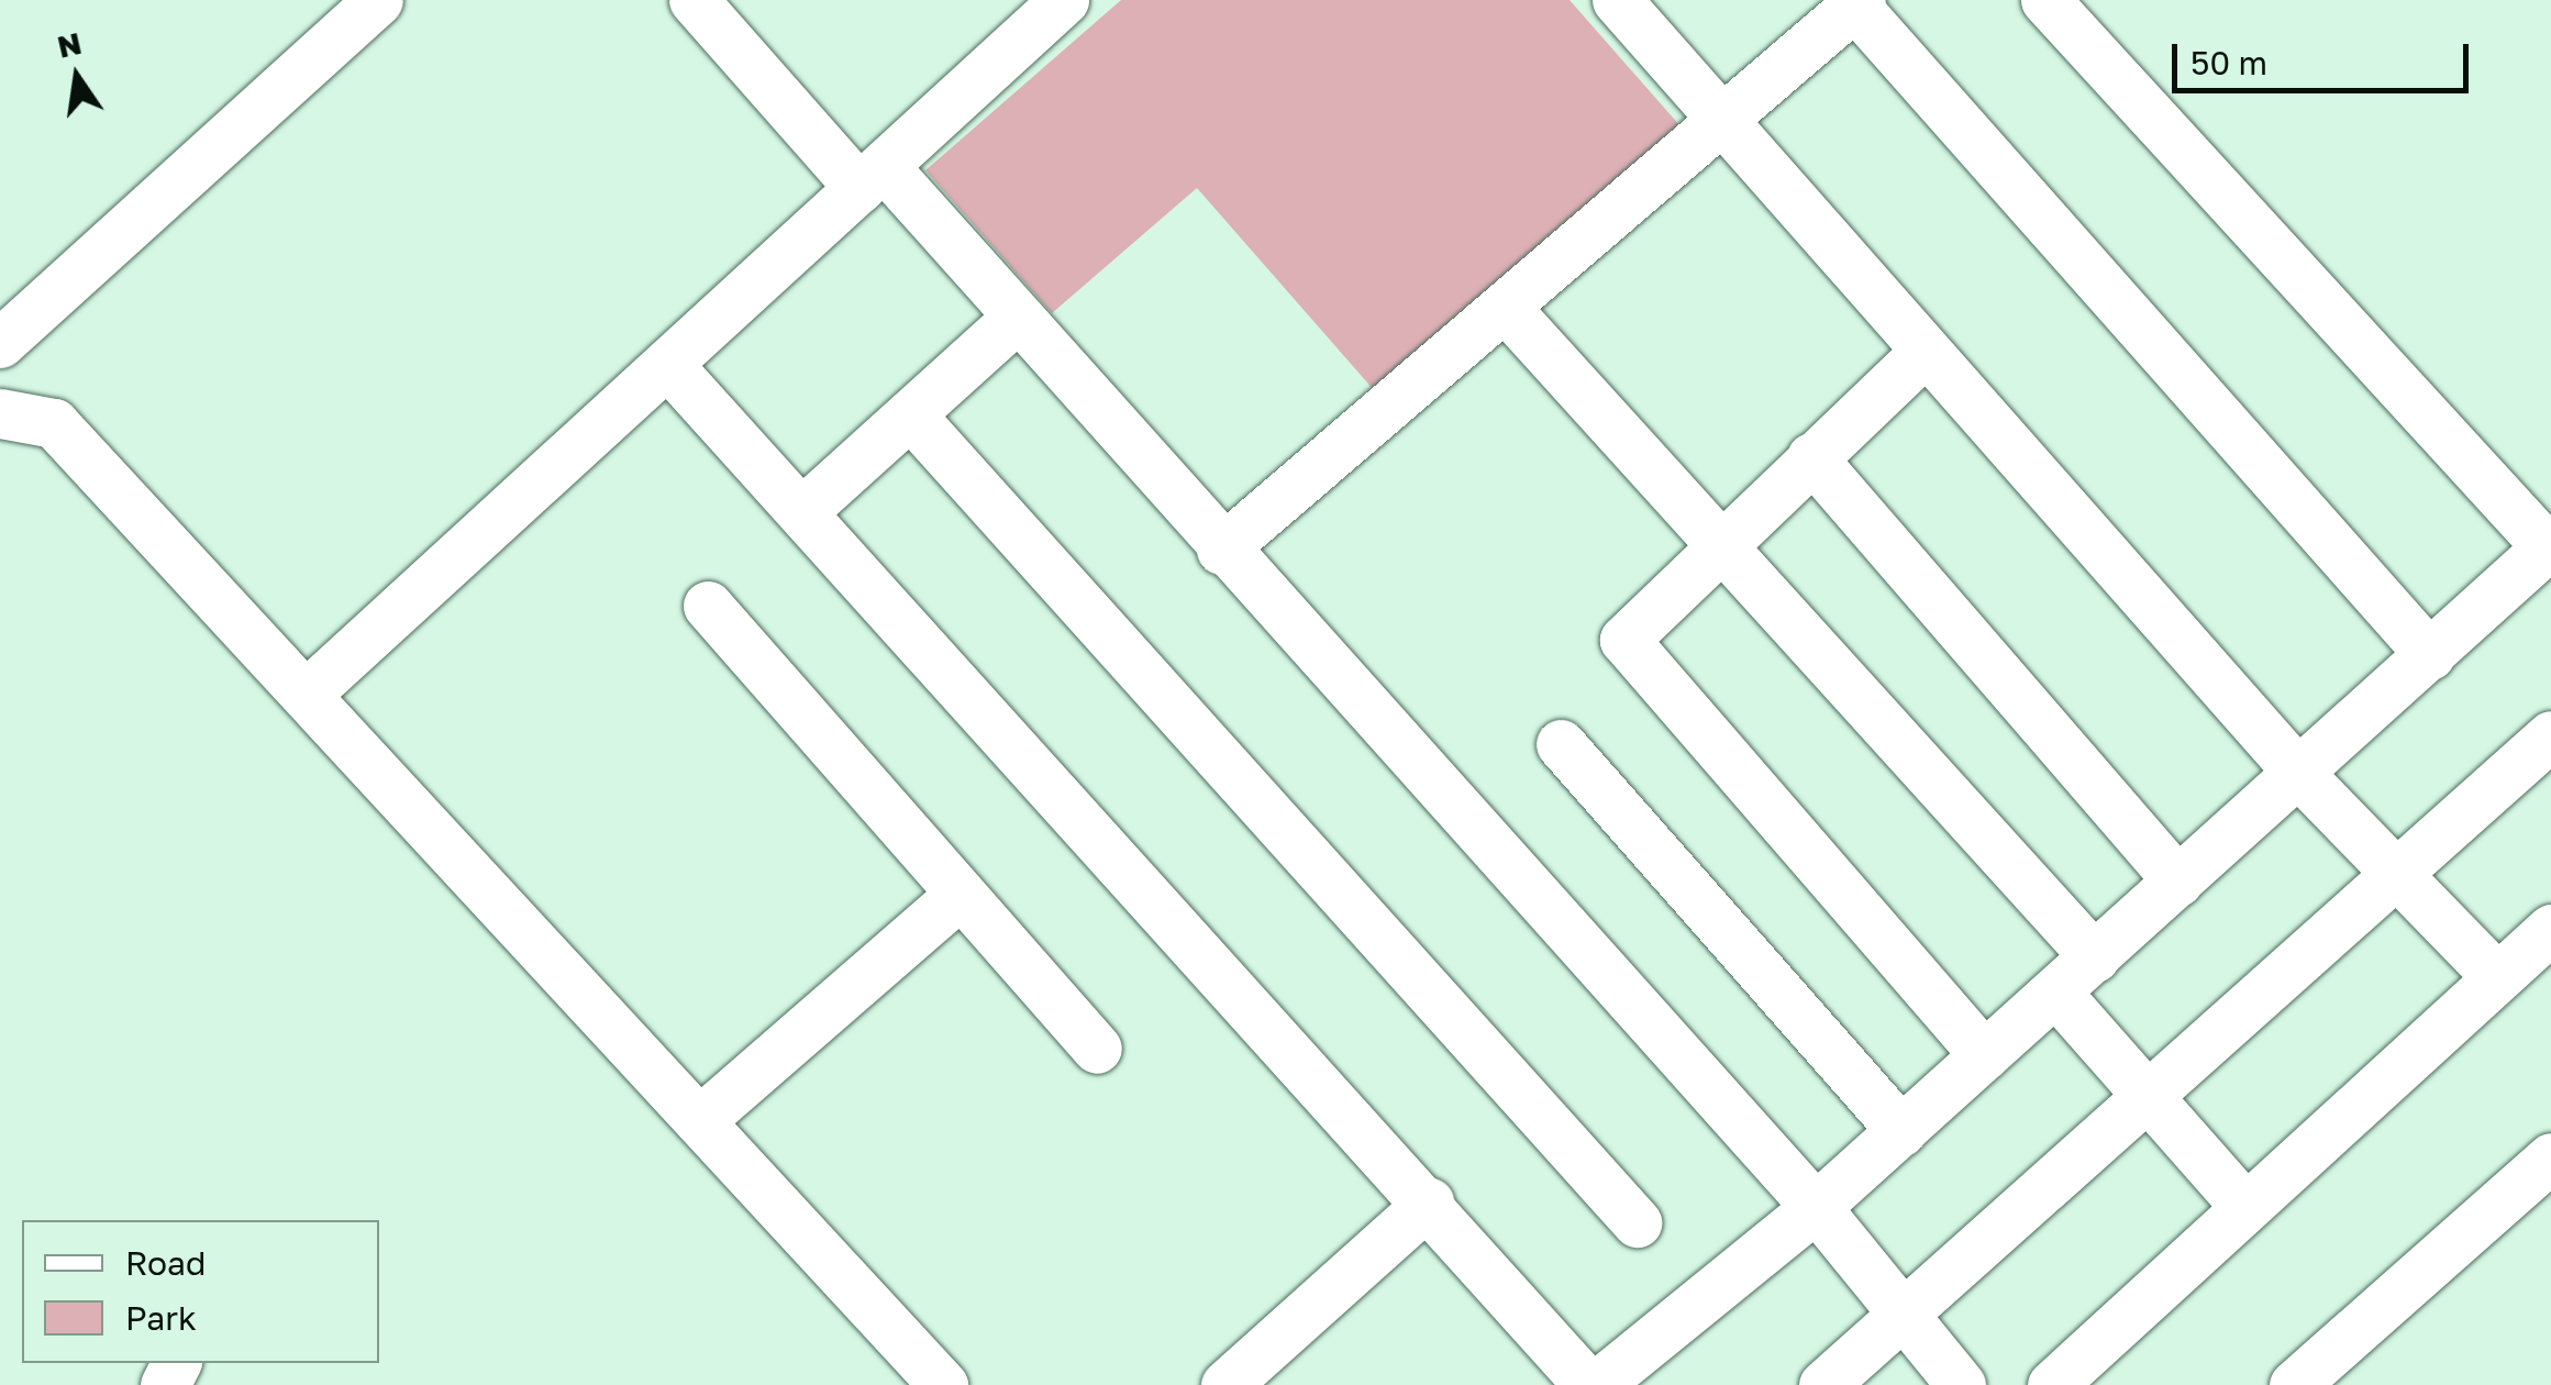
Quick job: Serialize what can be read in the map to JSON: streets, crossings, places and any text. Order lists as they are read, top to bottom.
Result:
{
  "legend": ["Road", "Park"],
  "scale_bar": "50 m",
  "north": "top"
}
